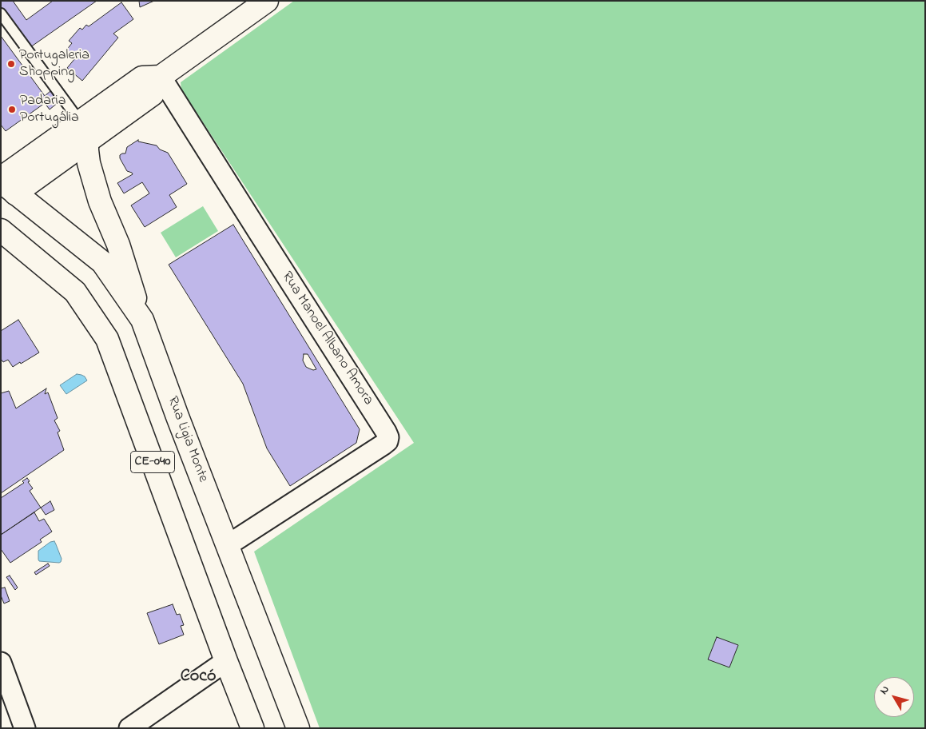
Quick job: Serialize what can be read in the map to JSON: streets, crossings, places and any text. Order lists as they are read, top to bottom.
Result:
{
  "streets": {
    "main road": ["Rua Ligia Monte", "CE-040"],
    "street": ["Rua Manoel Albano Amora"]
  },
  "crossings": [
    ["Rua Manoel Albano Amora", "Rua Ligia Monte"]
  ],
  "districts": ["Cocó"],
  "places": ["Portugaleria Shopping", "Padaria Portugália"],
  "north": "top left"
}
